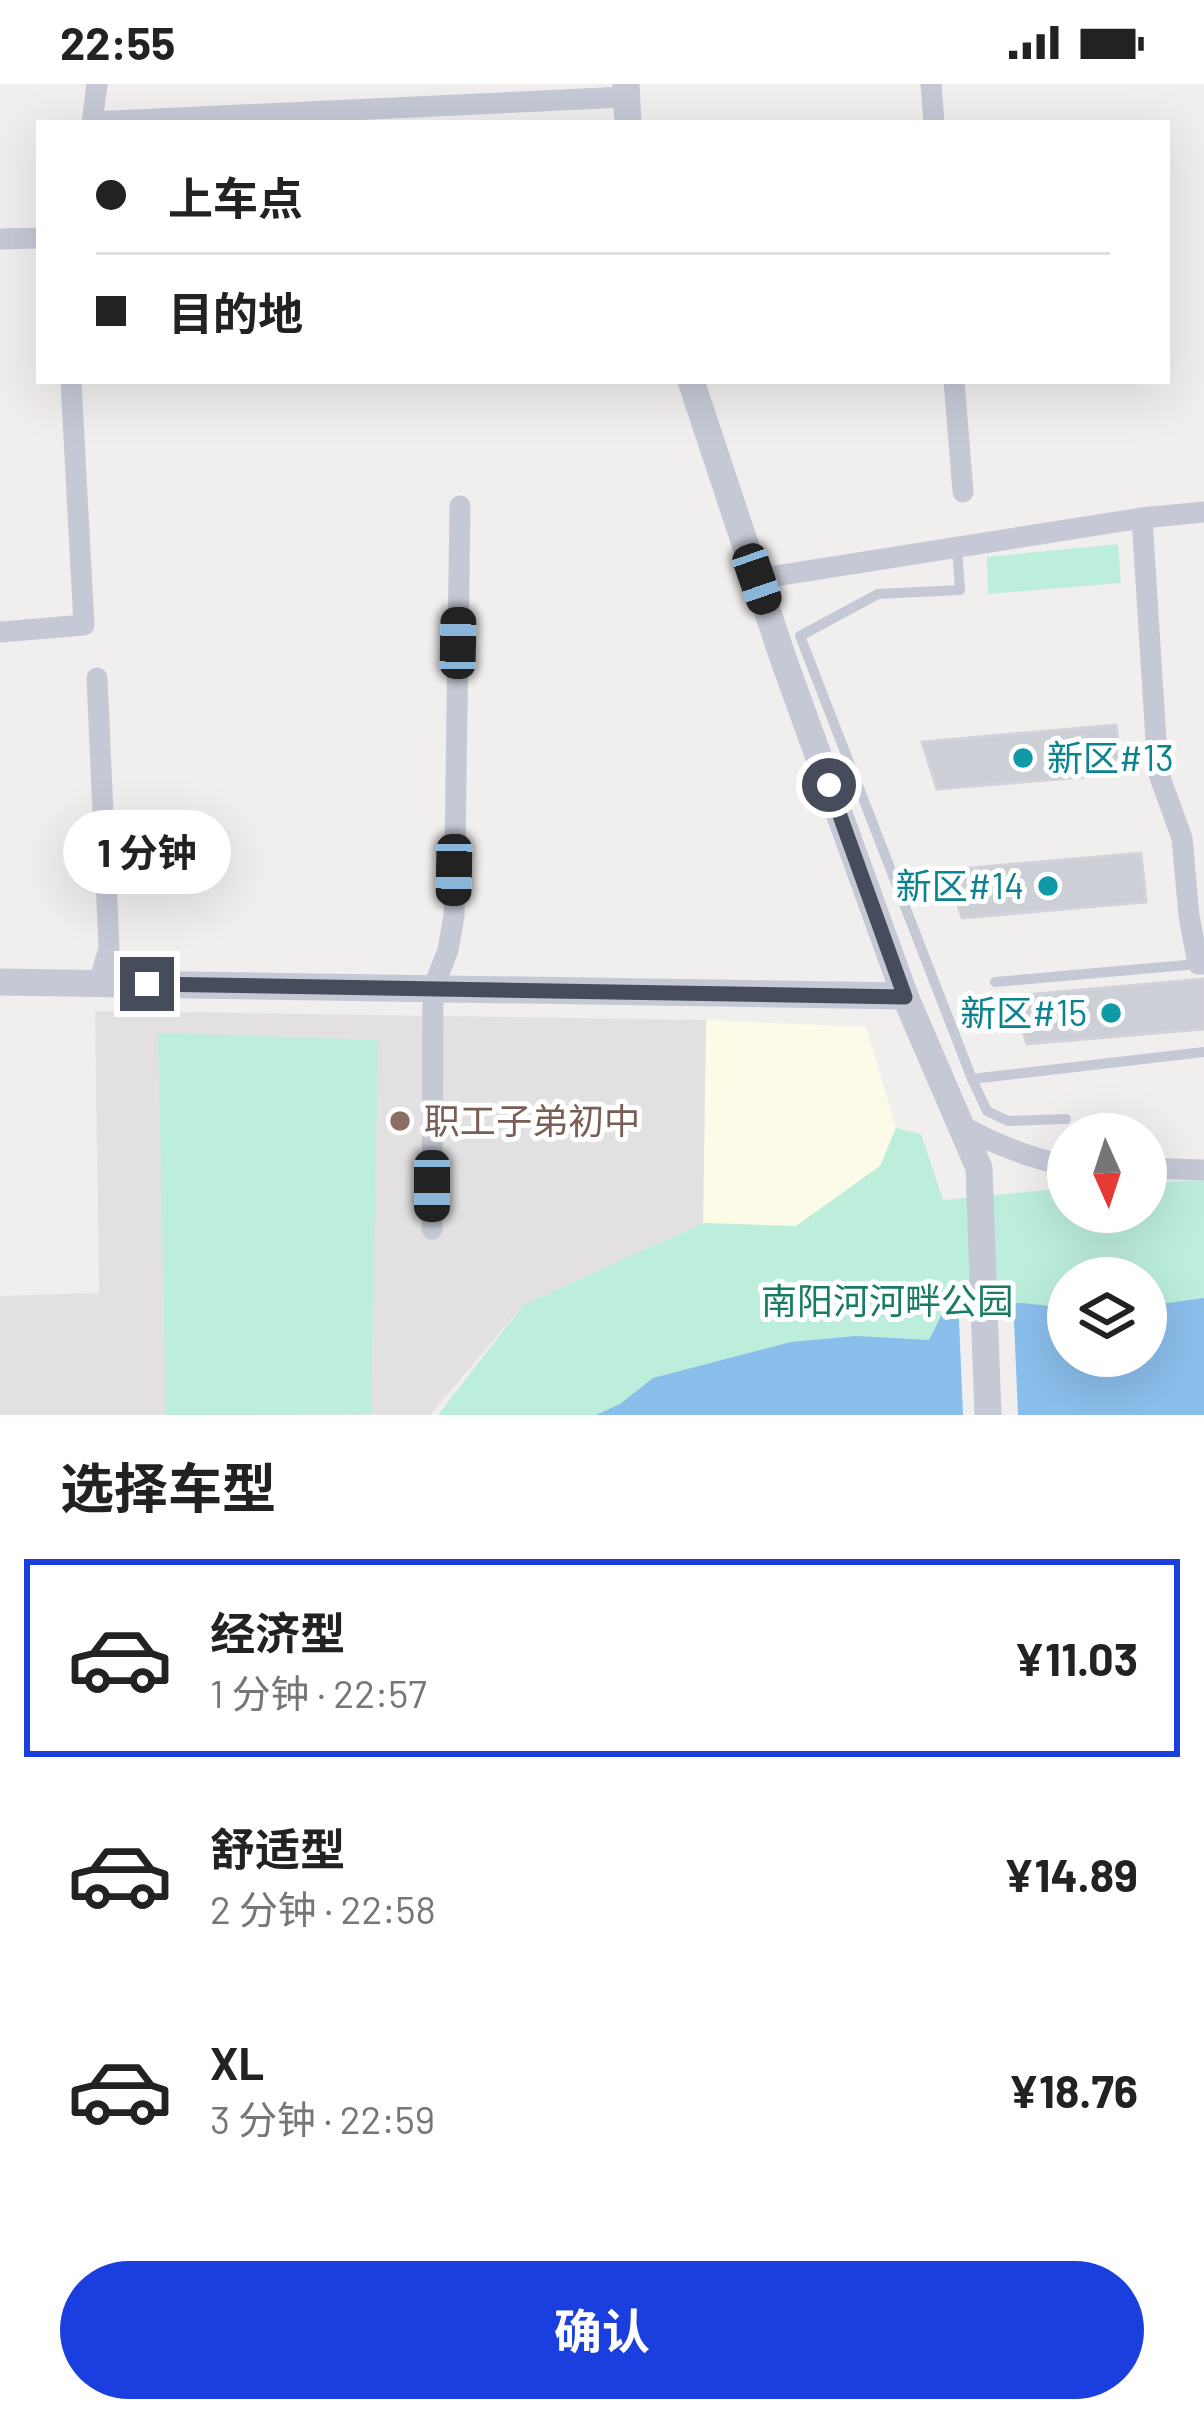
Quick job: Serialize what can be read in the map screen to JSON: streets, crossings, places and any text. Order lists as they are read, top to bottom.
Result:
{
  "parks": ["南阳河河畔公园"],
  "places": [
    "新区#13",
    "新区#14",
    "新区#15",
    "职工子弟初中"
  ],
  "north": "bottom",
  "page": {
    "status": "22:55",
    "banner": ["上车点", "目的地"],
    "bubble": "1 分钟",
    "heading": "选择车型",
    "list": [
      {
        "name": "经济型",
        "note": "1 分钟 · 22:57",
        "value": "¥11.03"
      },
      {
        "name": "舒适型",
        "note": "2 分钟 · 22:58",
        "value": "¥14.89"
      },
      {
        "name": "XL",
        "note": "3 分钟 · 22:59",
        "value": "¥18.76"
      }
    ],
    "buttons": "确认"
  }
}
